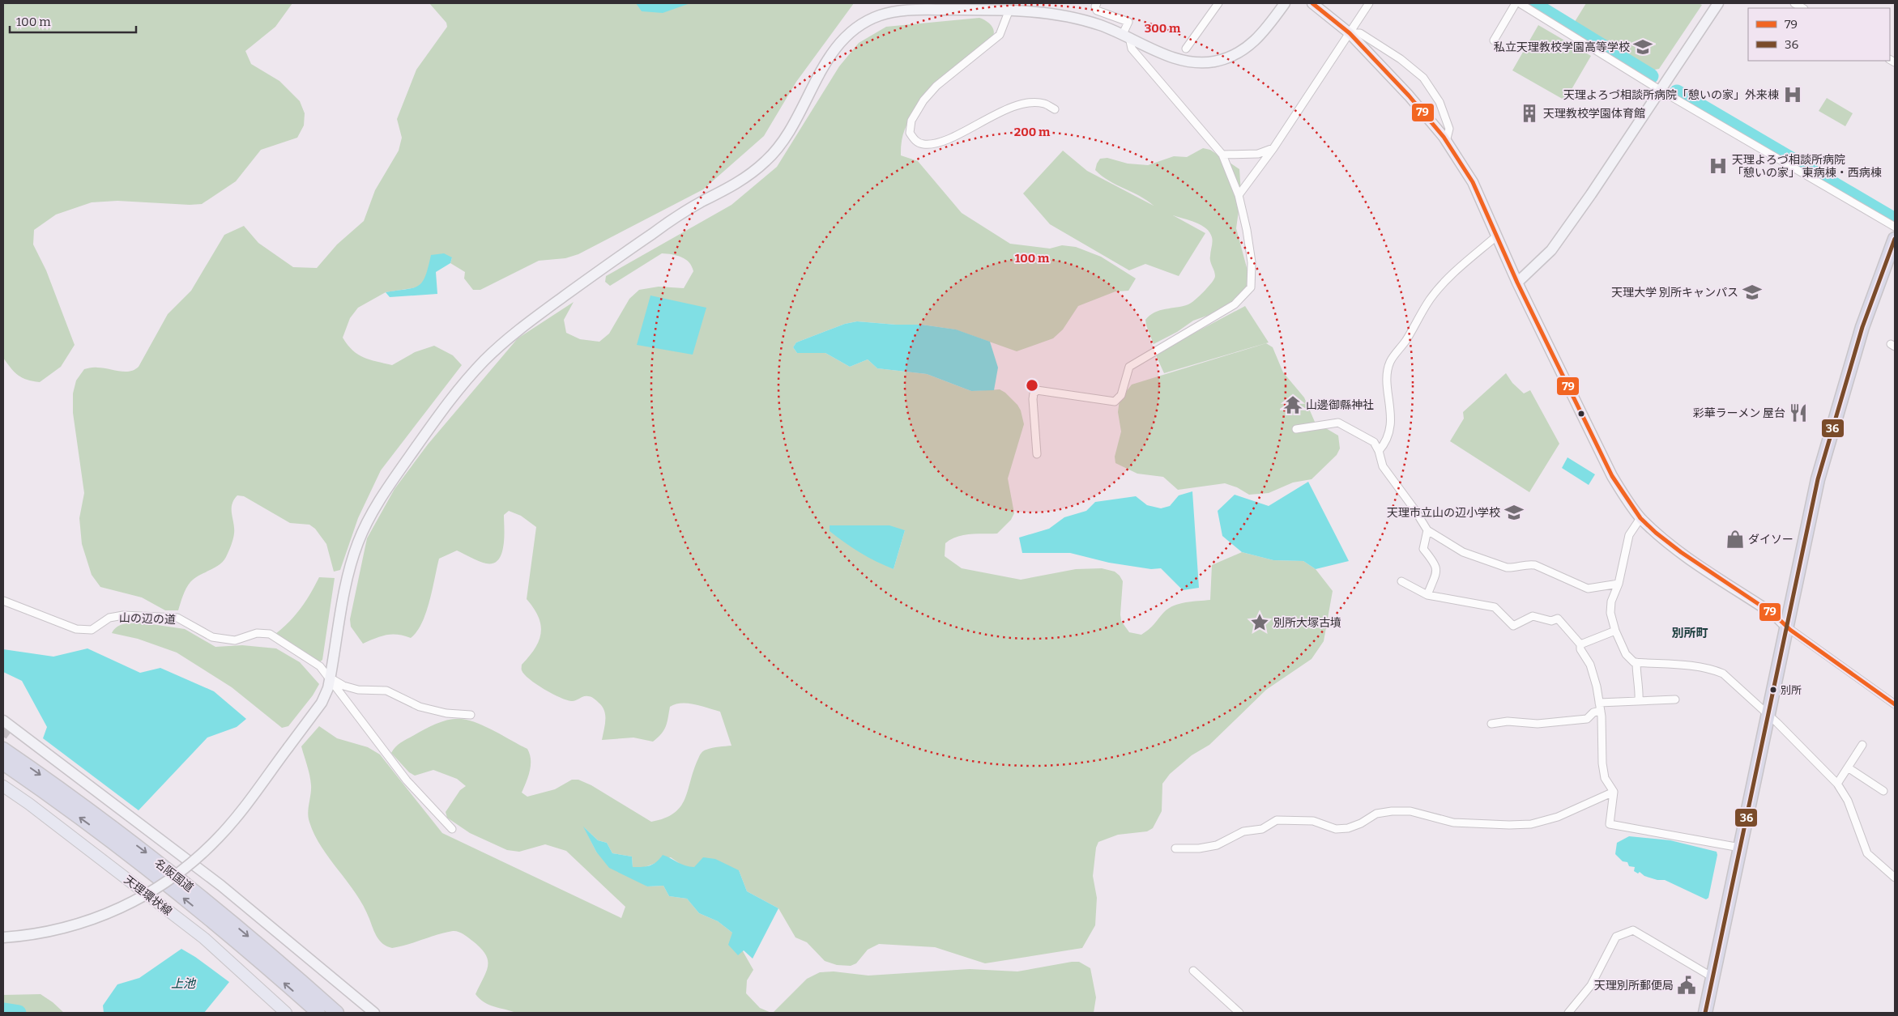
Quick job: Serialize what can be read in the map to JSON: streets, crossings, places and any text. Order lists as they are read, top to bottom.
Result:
{
  "streets": {
    "highway": ["名阪国道"],
    "main road": ["天理環状線"],
    "street": ["山の辺の道"]
  },
  "districts": ["別所町"],
  "water": ["上池"],
  "places": {
    "school or university": ["私立天理教校学園高等学校", "天理大学 別所キャンパス", "天理市立山の辺小学校"],
    "hospital": ["天理よろづ相談所病院「憩いの家」外来棟", "天理よろづ相談所病院 「憩いの家」 東病棟・西病棟"],
    "building": ["天理教校学園体育館"],
    "temple": ["山邊御縣神社"],
    "restaurant": ["彩華ラーメン 屋台"],
    "shop": ["ダイソー"],
    "place": ["別所大塚古墳"],
    "other": ["別所"],
    "public building": ["天理別所郵便局"]
  },
  "lines": ["transit line 79", "transit line 36"],
  "legend": ["79", "36"],
  "scale_bar": "100 m",
  "rings": ["300 m", "200 m", "100 m"]
}
